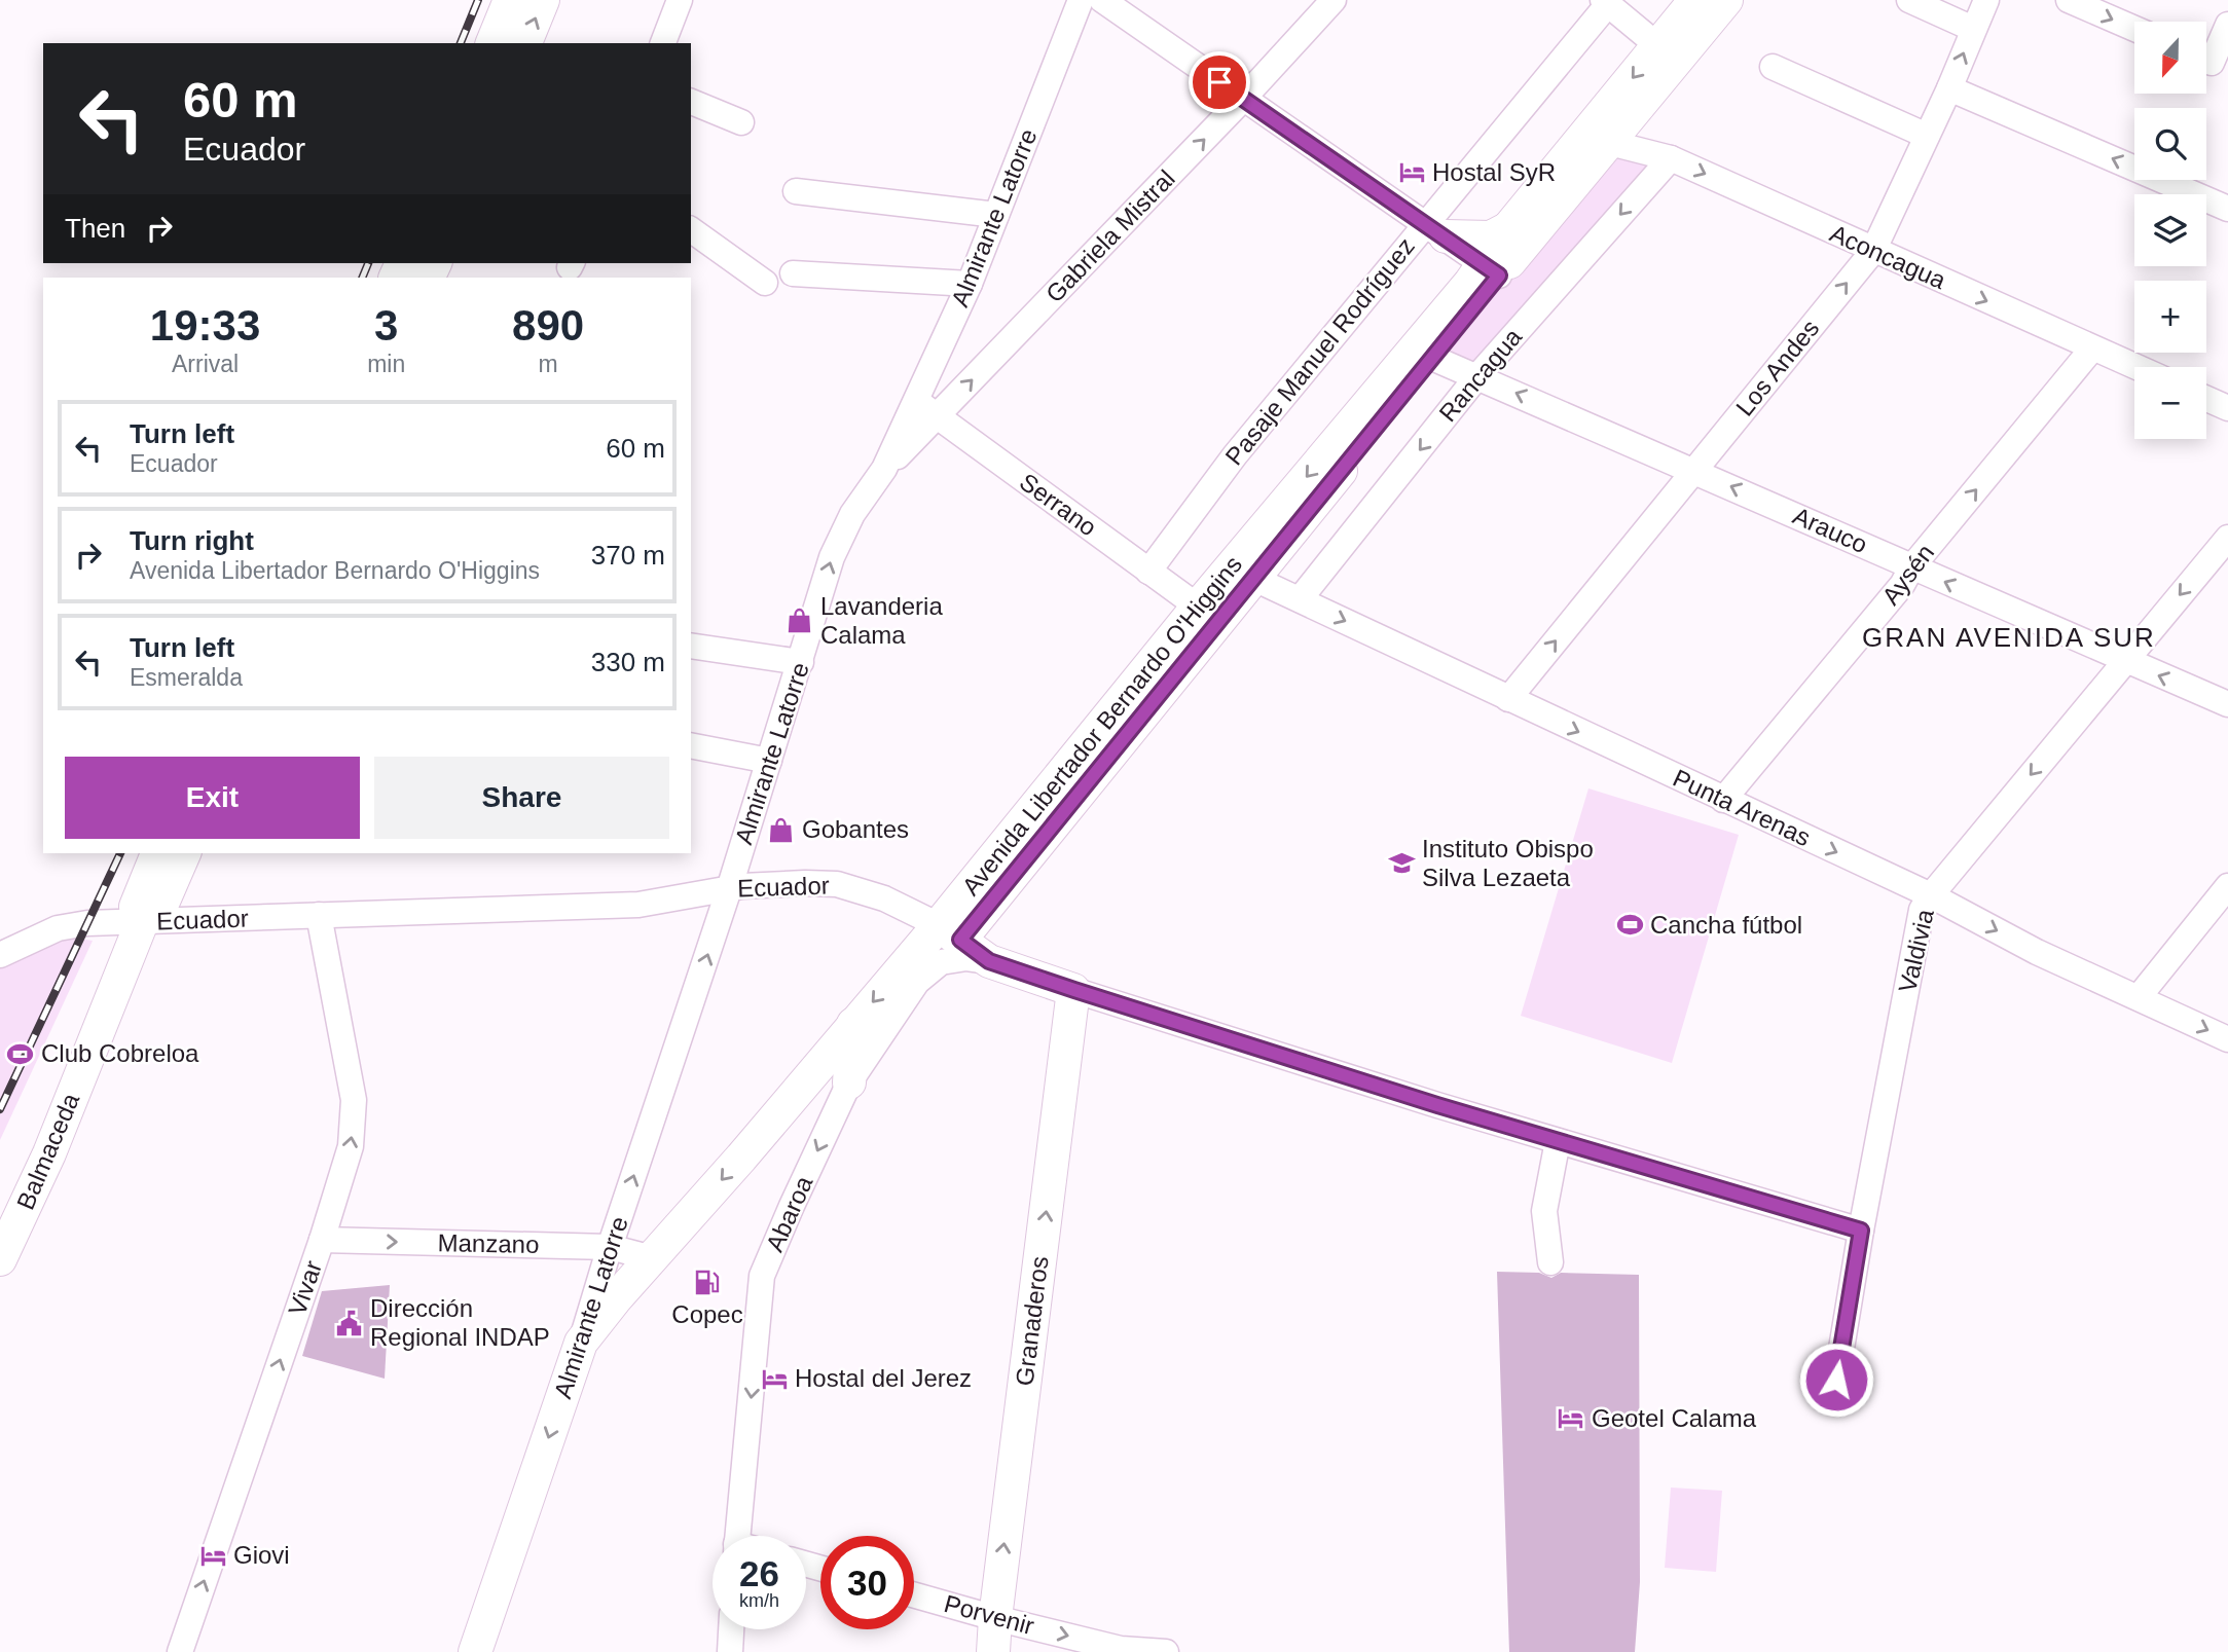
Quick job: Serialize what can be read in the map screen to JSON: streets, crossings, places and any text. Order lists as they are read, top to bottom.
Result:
{
  "streets": {
    "main road": [
      "Almirante Latorre",
      "Avenida Libertador Bernardo O'Higgins",
      "Ecuador",
      "Balmaceda",
      "Granaderos"
    ],
    "street": [
      "Gabriela Mistral",
      "Aconcagua",
      "Pasaje Manuel Rodríguez",
      "Los Andes",
      "Rancagua",
      "Serrano",
      "Arauco",
      "Aysén",
      "Punta Arenas",
      "Valdivia",
      "Abaroa",
      "Manzano",
      "Vivar",
      "Porvenir"
    ]
  },
  "crossings": [
    ["Almirante Latorre", "Gabriela Mistral"],
    ["Almirante Latorre", "Serrano"],
    ["Almirante Latorre", "Avenida Libertador Bernardo O'Higgins"],
    ["Almirante Latorre", "Ecuador"],
    ["Almirante Latorre", "Manzano"],
    ["Gabriela Mistral", "Serrano"],
    ["Aconcagua", "Los Andes"],
    ["Aconcagua", "Rancagua"],
    ["Aconcagua", "Aysén"],
    ["Aconcagua", "Avenida Libertador Bernardo O'Higgins"],
    ["Pasaje Manuel Rodríguez", "Serrano"],
    ["Los Andes", "Arauco"],
    ["Los Andes", "Punta Arenas"],
    ["Rancagua", "Arauco"],
    ["Rancagua", "Punta Arenas"],
    ["Serrano", "Avenida Libertador Bernardo O'Higgins"],
    ["Arauco", "Aysén"],
    ["Arauco", "Avenida Libertador Bernardo O'Higgins"],
    ["Arauco", "Valdivia"],
    ["Aysén", "Punta Arenas"],
    ["Avenida Libertador Bernardo O'Higgins", "Punta Arenas"],
    ["Avenida Libertador Bernardo O'Higgins", "Ecuador"],
    ["Avenida Libertador Bernardo O'Higgins", "Manzano"],
    ["Punta Arenas", "Valdivia"],
    ["Ecuador", "Valdivia"],
    ["Ecuador", "Balmaceda"],
    ["Ecuador", "Abaroa"],
    ["Ecuador", "Vivar"],
    ["Ecuador", "Granaderos"],
    ["Manzano", "Vivar"],
    ["Granaderos", "Porvenir"]
  ],
  "one_way": [
    "Gabriela Mistral",
    "Los Andes",
    "Rancagua",
    "Arauco",
    "Aysén",
    "Punta Arenas",
    "Abaroa",
    "Manzano",
    "Vivar",
    "Granaderos",
    "Porvenir"
  ],
  "districts": ["GRAN AVENIDA SUR"],
  "places": {
    "hotel": [
      "Hostal SyR",
      "Hostal del Jerez",
      "Geotel Calama",
      "Giovi"
    ],
    "shop": ["Lavanderia Calama", "Gobantes"],
    "school or university": ["Instituto Obispo Silva Lezaeta"],
    "sports": ["Cancha fútbol", "Club Cobreloa"],
    "fuel station": ["Copec"],
    "public building": ["Dirección Regional INDAP"]
  },
  "north": "bottom",
  "page": {
    "map_buttons": ["+", "−"],
    "turn": ["60 m", "Ecuador"],
    "then": "Then",
    "eta": [
      "19:33",
      "Arrival",
      "3",
      "min",
      "890",
      "m"
    ],
    "list": [
      {
        "name": "Turn left",
        "note": "Ecuador",
        "value": "60 m"
      },
      {
        "name": "Turn right",
        "note": "Avenida Libertador Bernardo O'Higgins",
        "value": "370 m"
      },
      {
        "name": "Turn left",
        "note": "Esmeralda",
        "value": "330 m"
      }
    ],
    "buttons": ["Exit", "Share"],
    "speed": "26 km/h",
    "limit": "30"
  }
}
